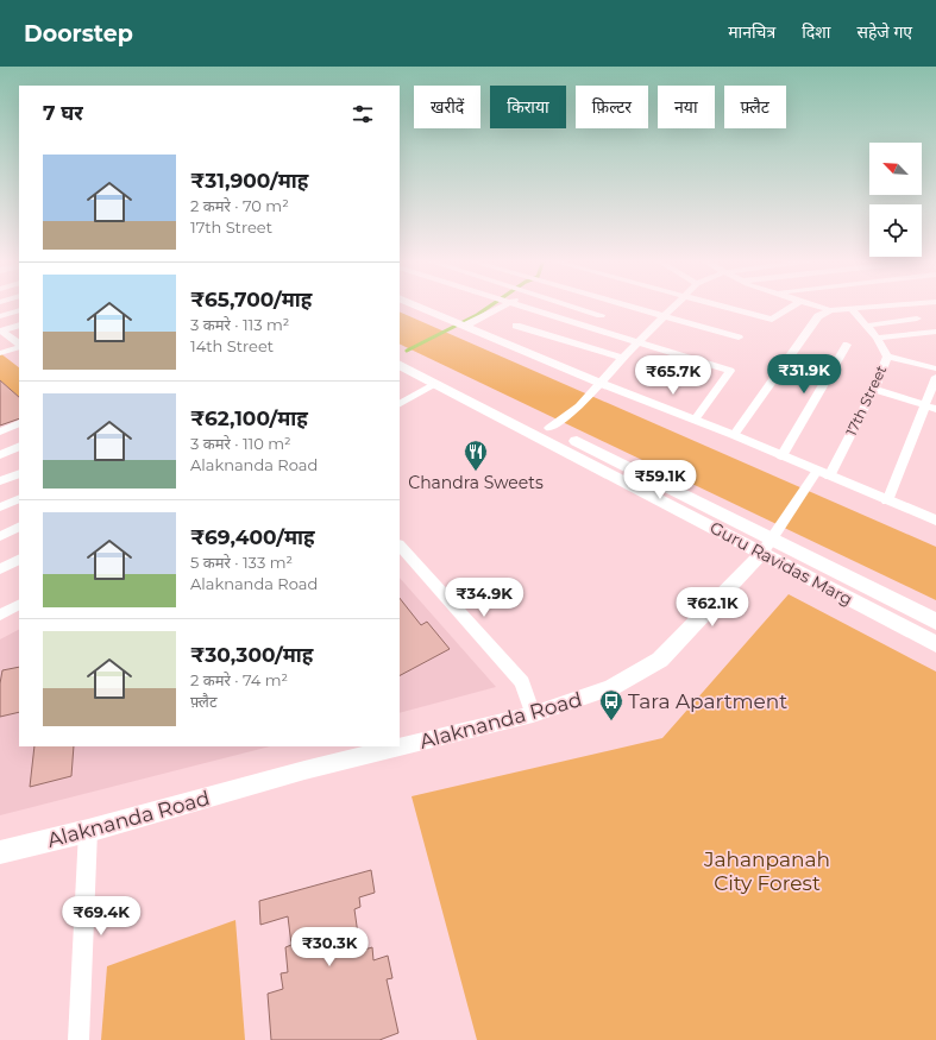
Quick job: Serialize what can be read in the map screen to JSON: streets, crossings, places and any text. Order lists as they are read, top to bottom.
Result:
{
  "streets": {
    "main road": ["Guru Ravidas Marg"],
    "street": ["17th Street", "Alaknanda Road"]
  },
  "crossings": [
    ["17th Street", "Guru Ravidas Marg"],
    ["17th Street", "Alaknanda Road"],
    ["Guru Ravidas Marg", "Alaknanda Road"]
  ],
  "parks": ["Jahanpanah City Forest"],
  "places": {
    "restaurant": ["Chandra Sweets"],
    "bus stop": ["Tara Apartment"]
  },
  "north": "top left",
  "page": {
    "header": "Doorstep",
    "nav": ["मानचित्र", "दिशा", "सहेजे गए"],
    "chip": [
      "खरीदें",
      "किराया",
      "फ़िल्टर",
      "नया",
      "फ़्लैट"
    ],
    "heading": "7 घर",
    "list": [
      {
        "name": "₹31,900/माह",
        "note": "2 कमरे · 70 m² · 17th Street"
      },
      {
        "name": "₹65,700/माह",
        "note": "3 कमरे · 113 m² · 14th Street"
      },
      {
        "name": "₹62,100/माह",
        "note": "3 कमरे · 110 m² · Alaknanda Road"
      },
      {
        "name": "₹69,400/माह",
        "note": "5 कमरे · 133 m² · Alaknanda Road"
      },
      {
        "name": "₹30,300/माह",
        "note": "2 कमरे · 74 m² · फ़्लैट"
      }
    ],
    "price": [
      "₹31.9K",
      "₹65.7K",
      "₹59.1K",
      "₹34.9K",
      "₹62.1K",
      "₹69.4K",
      "₹30.3K"
    ]
  }
}
